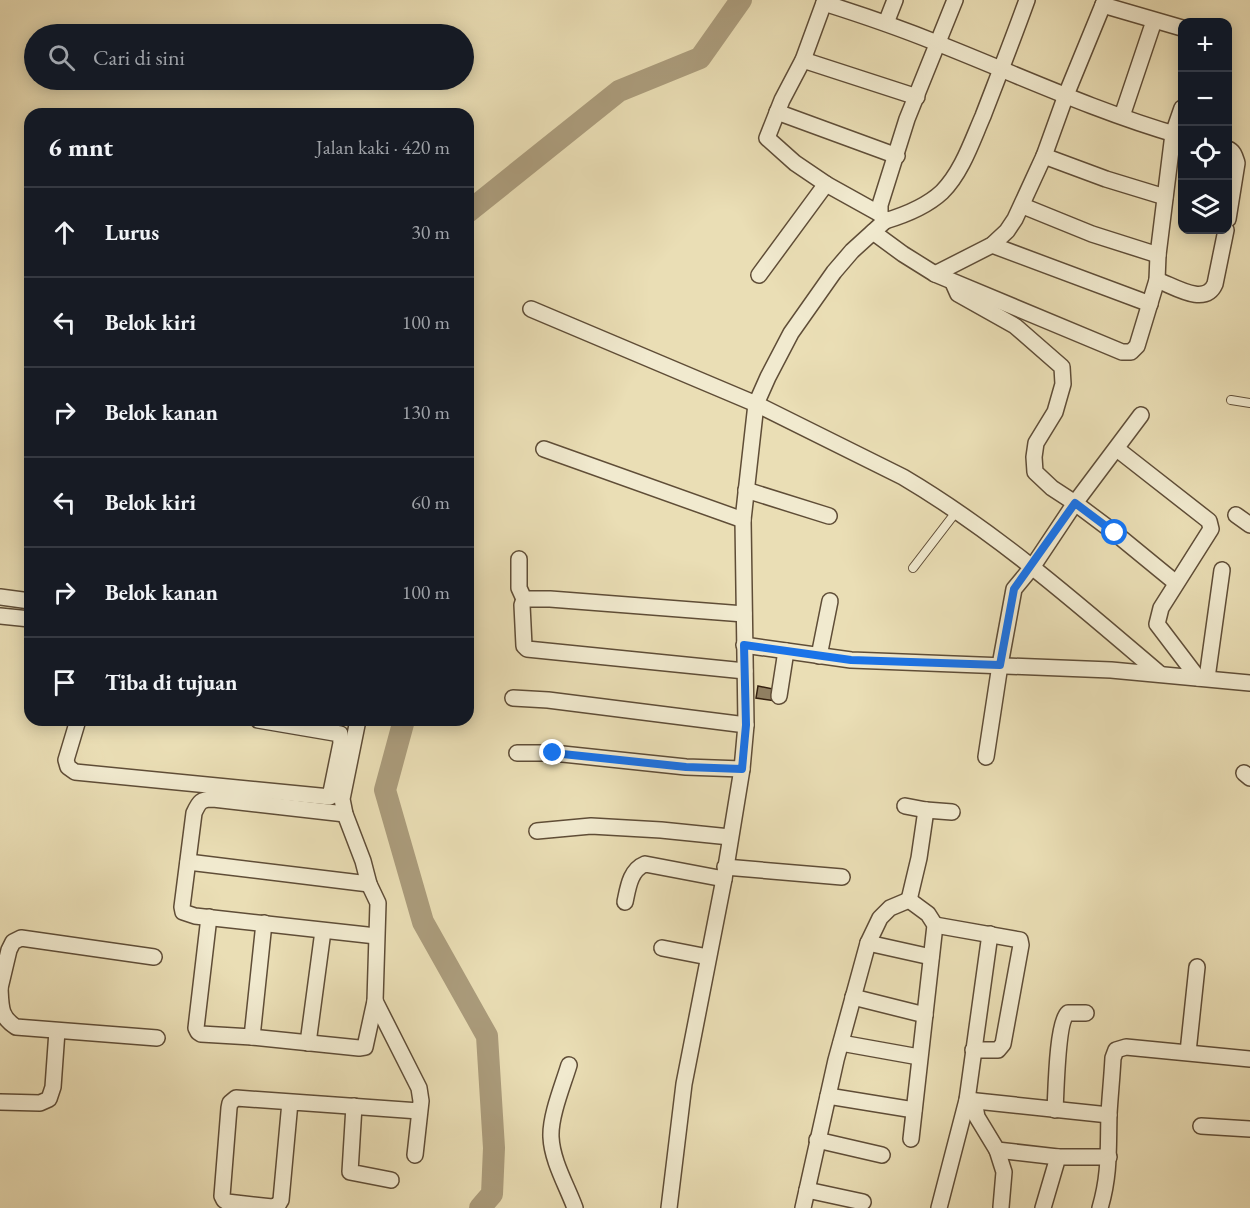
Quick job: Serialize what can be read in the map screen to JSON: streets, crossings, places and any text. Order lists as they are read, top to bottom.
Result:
{
  "page": {
    "map_buttons": ["+", "−"],
    "search": "Cari di sini",
    "heading": ["6 mnt", "Jalan kaki · 420 m"],
    "list": [
      ["Lurus", "30 m"],
      ["Belok kiri", "100 m"],
      ["Belok kanan", "130 m"],
      ["Belok kiri", "60 m"],
      ["Belok kanan", "100 m"],
      "Tiba di tujuan"
    ]
  }
}
